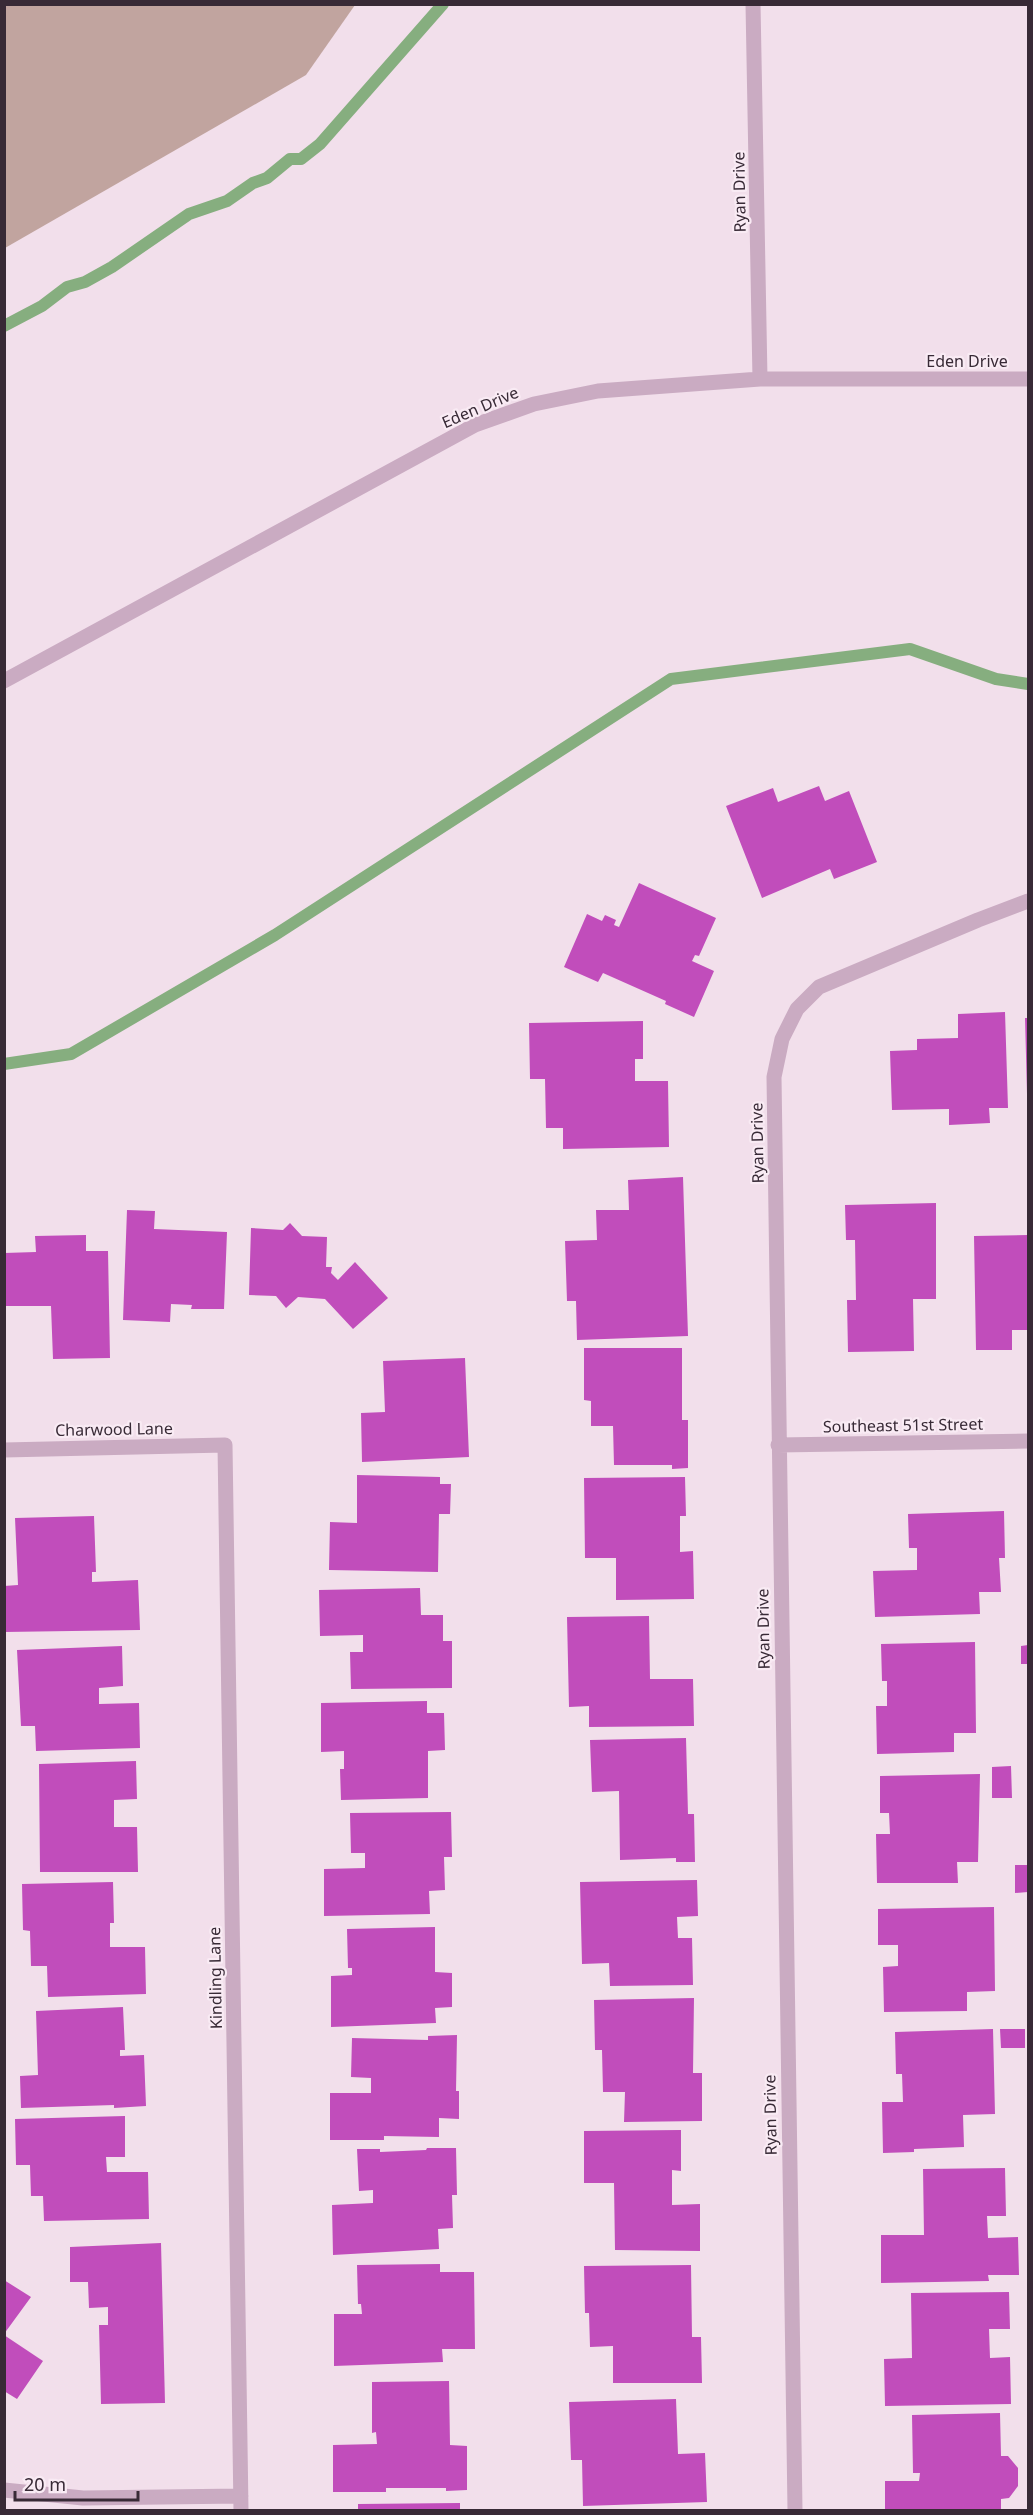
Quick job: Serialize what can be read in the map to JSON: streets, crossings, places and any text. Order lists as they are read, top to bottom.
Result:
{
  "streets": {
    "street": [
      "Ryan Drive",
      "Eden Drive",
      "Southeast 51st Street",
      "Charwood Lane",
      "Kindling Lane"
    ]
  },
  "crossings": [
    ["Ryan Drive", "Eden Drive"],
    ["Ryan Drive", "Southeast 51st Street"],
    ["Charwood Lane", "Kindling Lane"]
  ],
  "scale_bar": "20 m"
}
